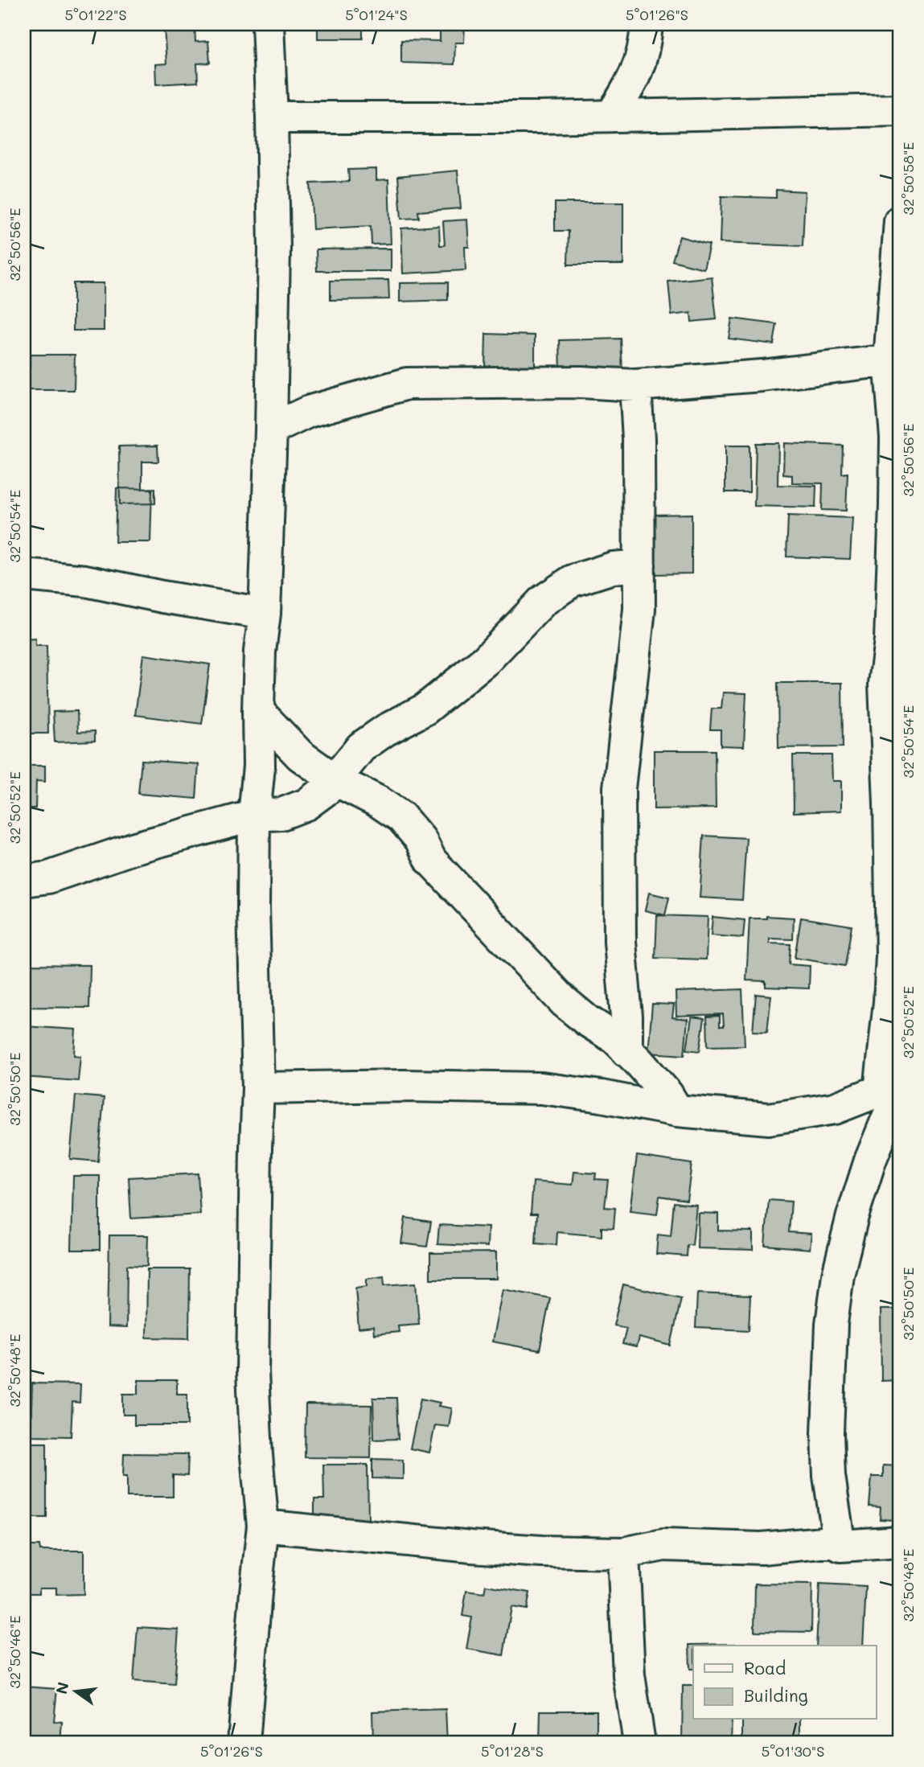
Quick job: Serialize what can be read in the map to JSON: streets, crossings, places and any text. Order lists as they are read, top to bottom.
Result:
{
  "legend": ["Road", "Building"],
  "north": "left",
  "coordinates": [
    "5°01'22\"S",
    "5°01'24\"S",
    "5°01'26\"S",
    "32°50'58\"E",
    "32°50'56\"E",
    "32°50'54\"E",
    "32°50'52\"E",
    "32°50'50\"E",
    "32°50'48\"E",
    "32°50'46\"E",
    "5°01'28\"S",
    "5°01'30\"S"
  ]
}
